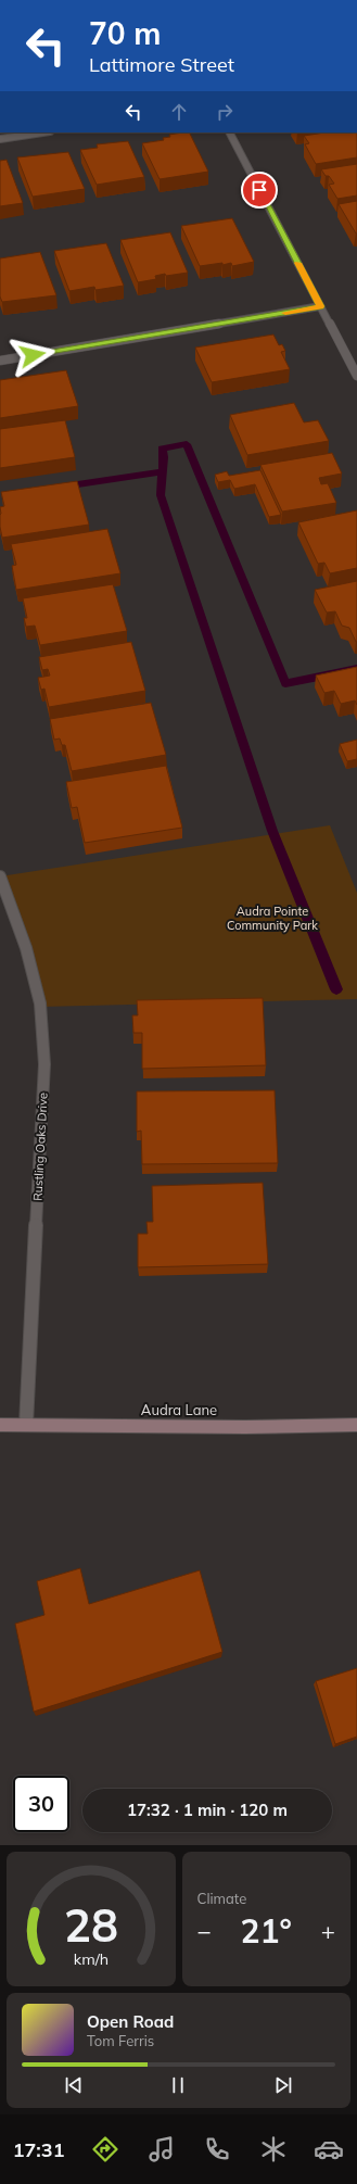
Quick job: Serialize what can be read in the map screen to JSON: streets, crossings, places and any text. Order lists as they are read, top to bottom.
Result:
{
  "streets": {
    "street": ["Rustling Oaks Drive", "Audra Lane"]
  },
  "crossings": [
    ["Rustling Oaks Drive", "Audra Lane"]
  ],
  "parks": ["Audra Pointe Community Park"],
  "page": {
    "turn": ["70 m", "Lattimore Street"],
    "limit": "30",
    "trip": "17:32 · 1 min · 120 m",
    "tile": "Climate",
    "heat": ["−", "21°", "+"],
    "song": ["Open Road", "Tom Ferris"],
    "tabs": "17:31",
    "gauge": ["28", "km/h"]
  }
}
